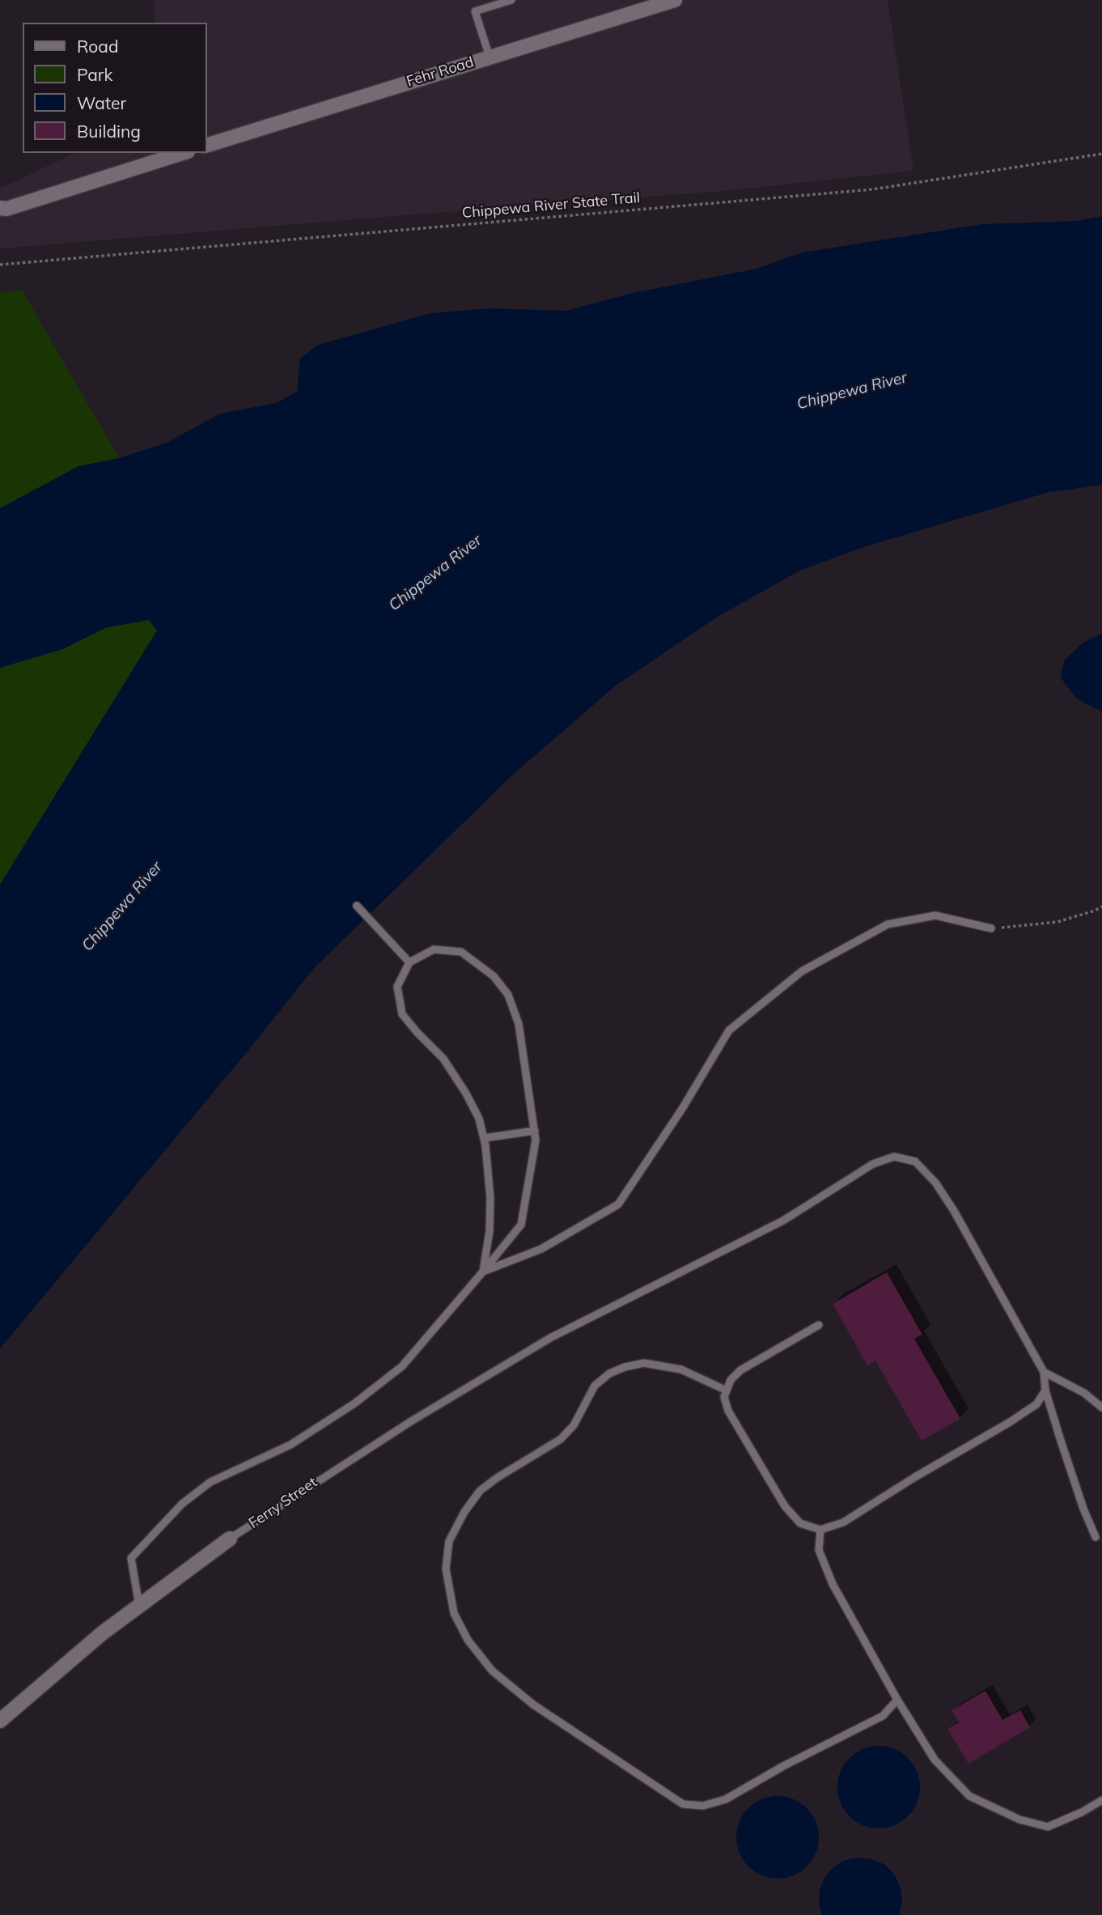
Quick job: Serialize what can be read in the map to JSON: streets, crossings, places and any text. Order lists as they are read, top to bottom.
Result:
{
  "streets": {
    "street": ["Fehr Road", "Ferry Street"],
    "path": ["Chippewa River State Trail"]
  },
  "water": ["Chippewa River"],
  "legend": [
    "Road",
    "Park",
    "Water",
    "Building"
  ]
}
